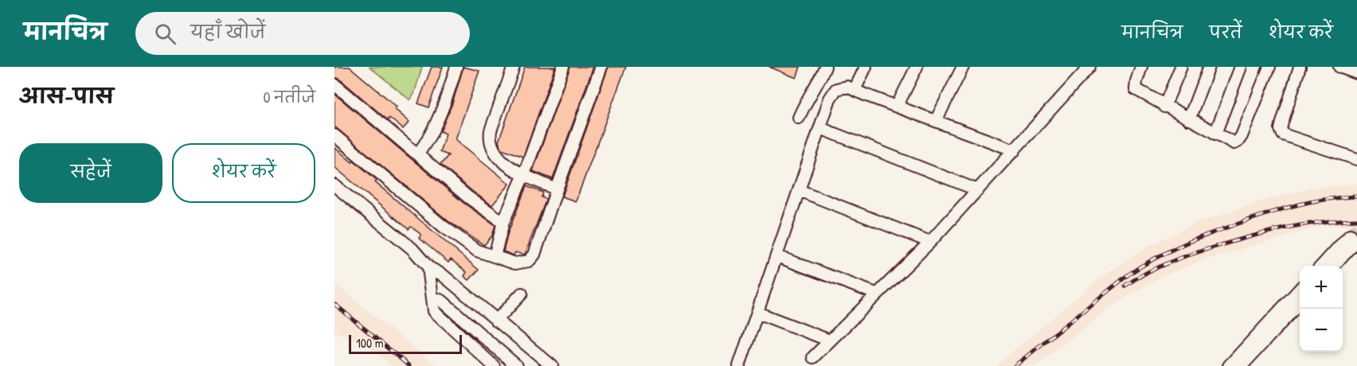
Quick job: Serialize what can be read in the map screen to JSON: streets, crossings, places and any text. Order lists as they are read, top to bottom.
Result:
{
  "scale_bar": "100 m",
  "page": {
    "header": "मानचित्र",
    "search": "यहाँ खोजें",
    "nav": ["मानचित्र", "परतें", "शेयर करें"],
    "heading": ["आस-पास", "0 नतीजे"],
    "buttons": ["सहेजें", "शेयर करें"],
    "map_buttons": ["+", "−"],
    "scale": "100 m"
  }
}
